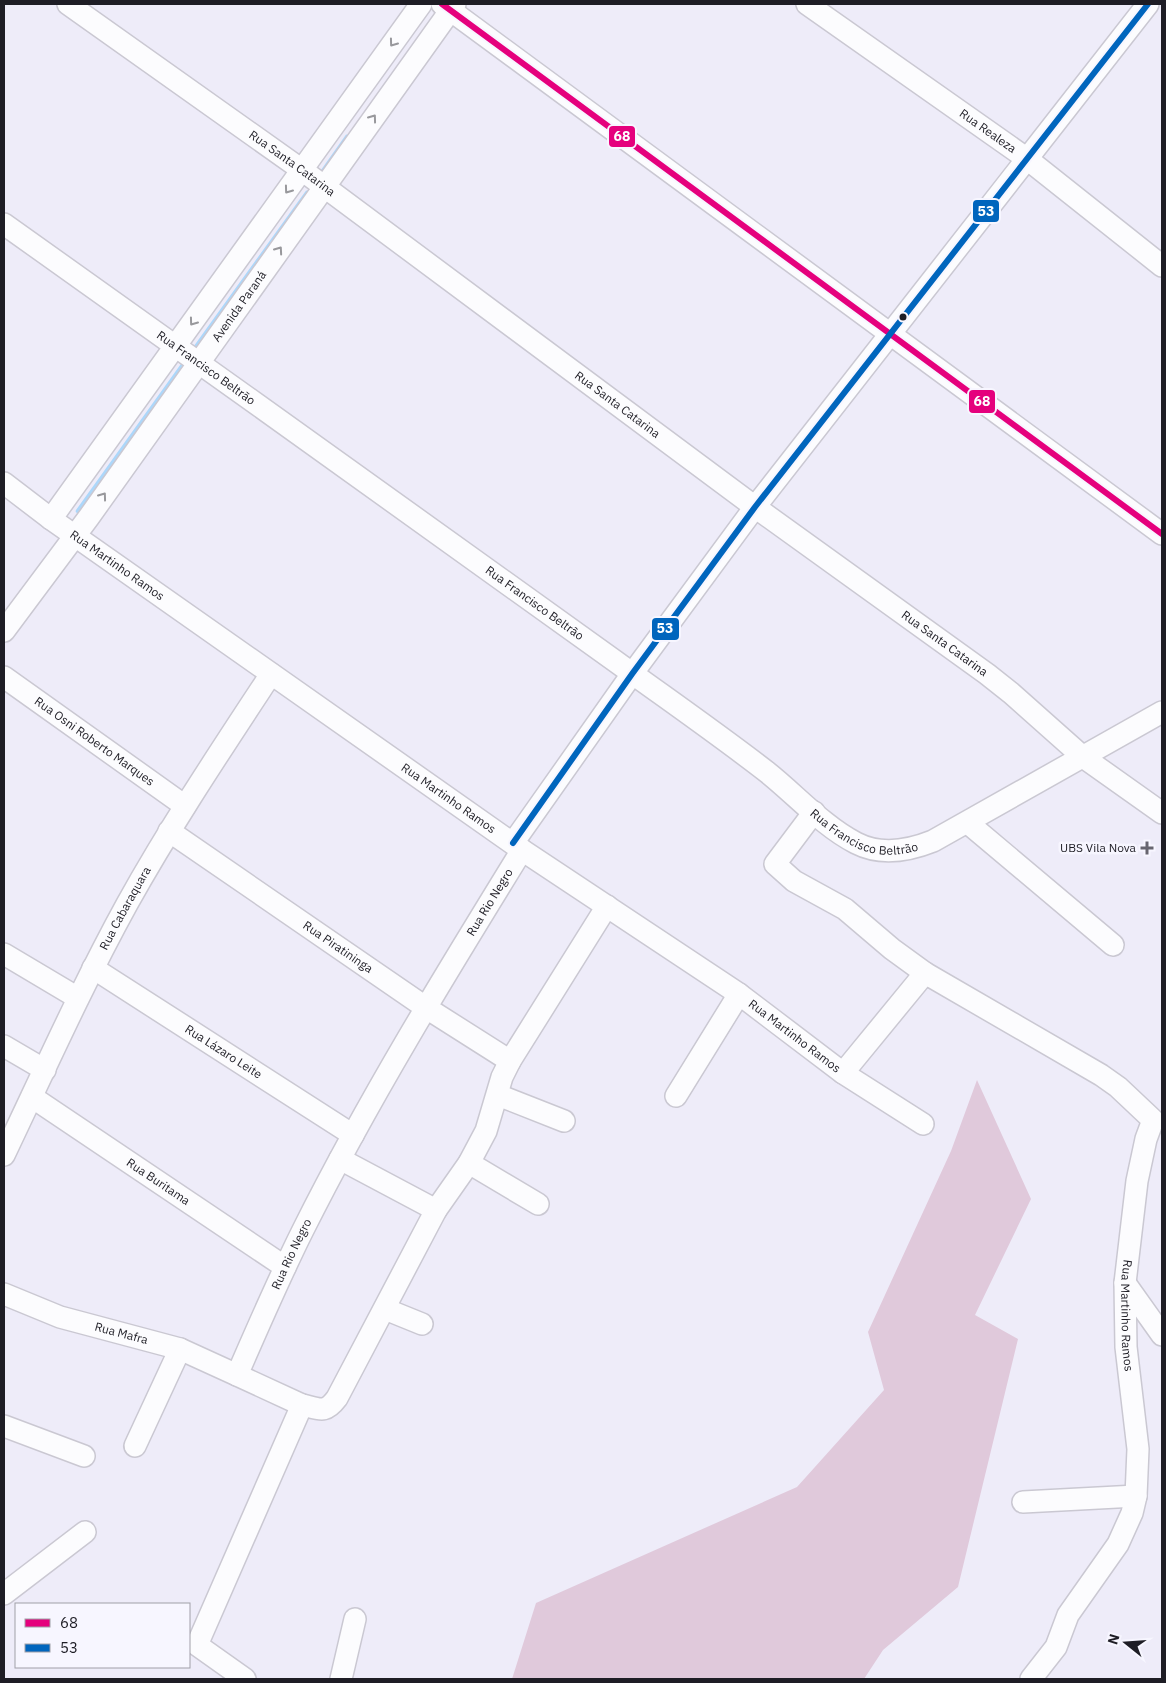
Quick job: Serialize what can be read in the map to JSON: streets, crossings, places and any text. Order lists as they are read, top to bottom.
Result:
{
  "streets": {
    "street": [
      "Rua Realeza",
      "Rua Santa Catarina",
      "Avenida Paraná",
      "Rua Francisco Beltrão",
      "Rua Martinho Ramos",
      "Rua Osni Roberto Marques",
      "Rua Rio Negro",
      "Rua Cabaraquara",
      "Rua Piratininga",
      "Rua Lázaro Leite",
      "Rua Buritama",
      "Rua Mafra"
    ]
  },
  "crossings": [
    ["Rua Realeza", "Rua Rio Negro"],
    ["Rua Santa Catarina", "Avenida Paraná"],
    ["Rua Santa Catarina", "Rua Francisco Beltrão"],
    ["Rua Santa Catarina", "Rua Rio Negro"],
    ["Avenida Paraná", "Rua Francisco Beltrão"],
    ["Avenida Paraná", "Rua Martinho Ramos"],
    ["Rua Francisco Beltrão", "Rua Rio Negro"],
    ["Rua Martinho Ramos", "Rua Rio Negro"],
    ["Rua Martinho Ramos", "Rua Cabaraquara"],
    ["Rua Osni Roberto Marques", "Rua Cabaraquara"],
    ["Rua Rio Negro", "Rua Piratininga"],
    ["Rua Rio Negro", "Rua Lázaro Leite"],
    ["Rua Rio Negro", "Rua Buritama"],
    ["Rua Rio Negro", "Rua Mafra"],
    ["Rua Cabaraquara", "Rua Piratininga"],
    ["Rua Cabaraquara", "Rua Lázaro Leite"],
    ["Rua Cabaraquara", "Rua Buritama"]
  ],
  "places": {
    "health": ["UBS Vila Nova"]
  },
  "lines": ["transit line 68", "transit line 53"],
  "legend": ["68", "53"],
  "north": "left"
}
